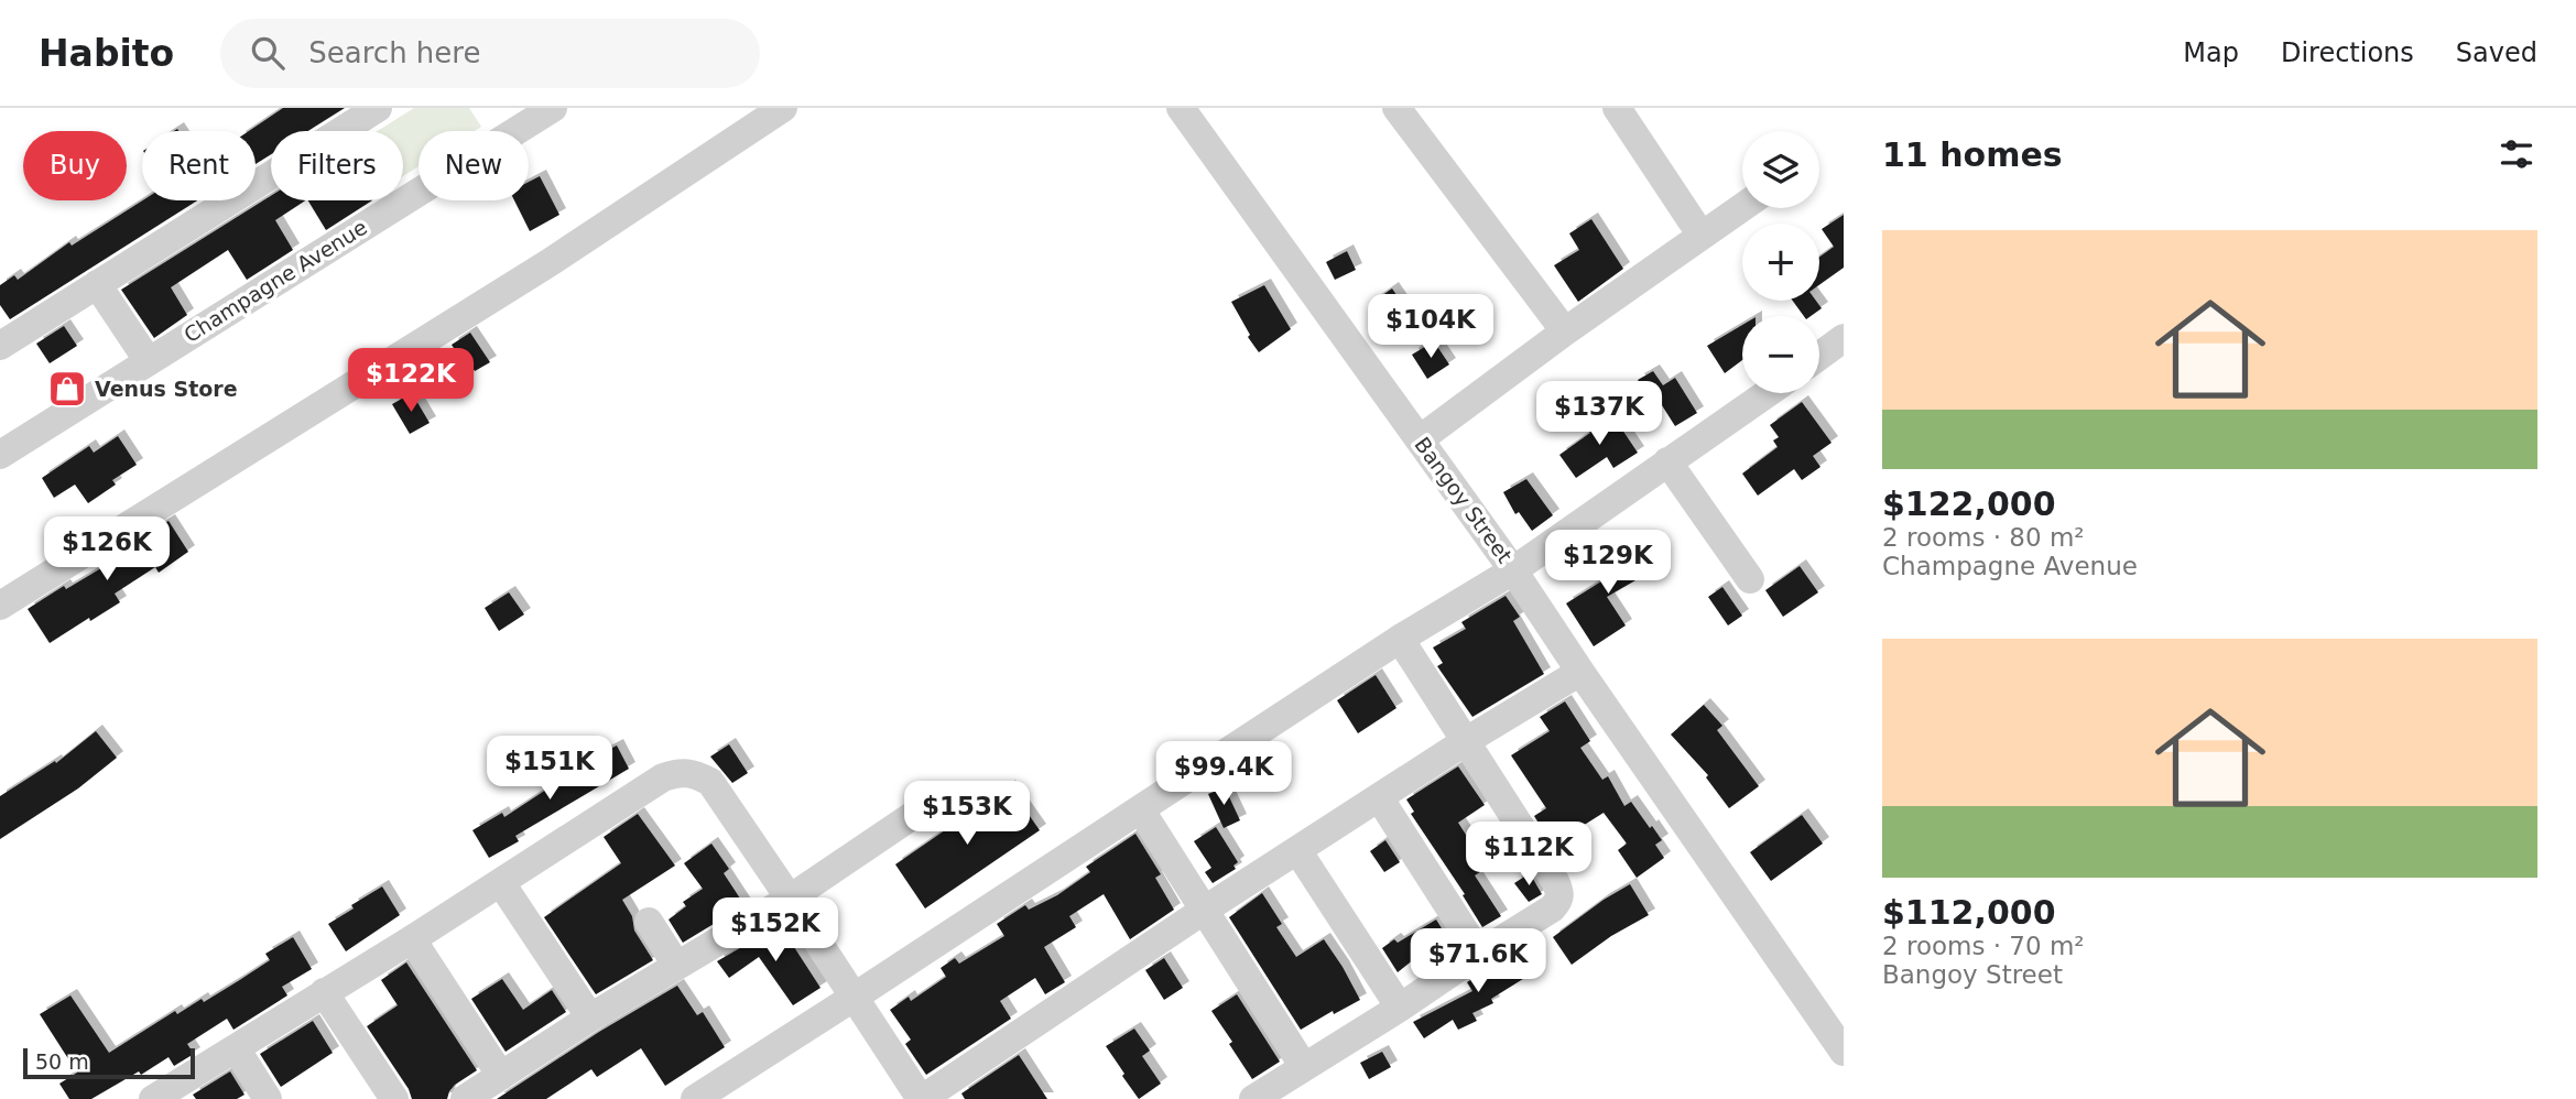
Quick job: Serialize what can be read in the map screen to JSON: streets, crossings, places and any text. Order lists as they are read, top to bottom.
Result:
{
  "streets": {
    "street": ["Champagne Avenue", "Bangoy Street"]
  },
  "places": {
    "shop": ["Venus Store"]
  },
  "scale_bar": "50 m",
  "page": {
    "header": "Habito",
    "search": "Search here",
    "nav": ["Map", "Directions", "Saved"],
    "heading": "11 homes",
    "map_buttons": ["+", "−"],
    "chip": [
      "Buy",
      "Rent",
      "Filters",
      "New"
    ],
    "list": [
      {
        "name": "$122,000",
        "note": "2 rooms · 80 m² · Champagne Avenue"
      },
      {
        "name": "$112,000",
        "note": "2 rooms · 70 m² · Bangoy Street"
      }
    ],
    "price": [
      "$104K",
      "$122K",
      "$137K",
      "$126K",
      "$129K",
      "$151K",
      "$99.4K",
      "$153K",
      "$112K",
      "$152K",
      "$71.6K"
    ],
    "scale": "50 m"
  }
}
